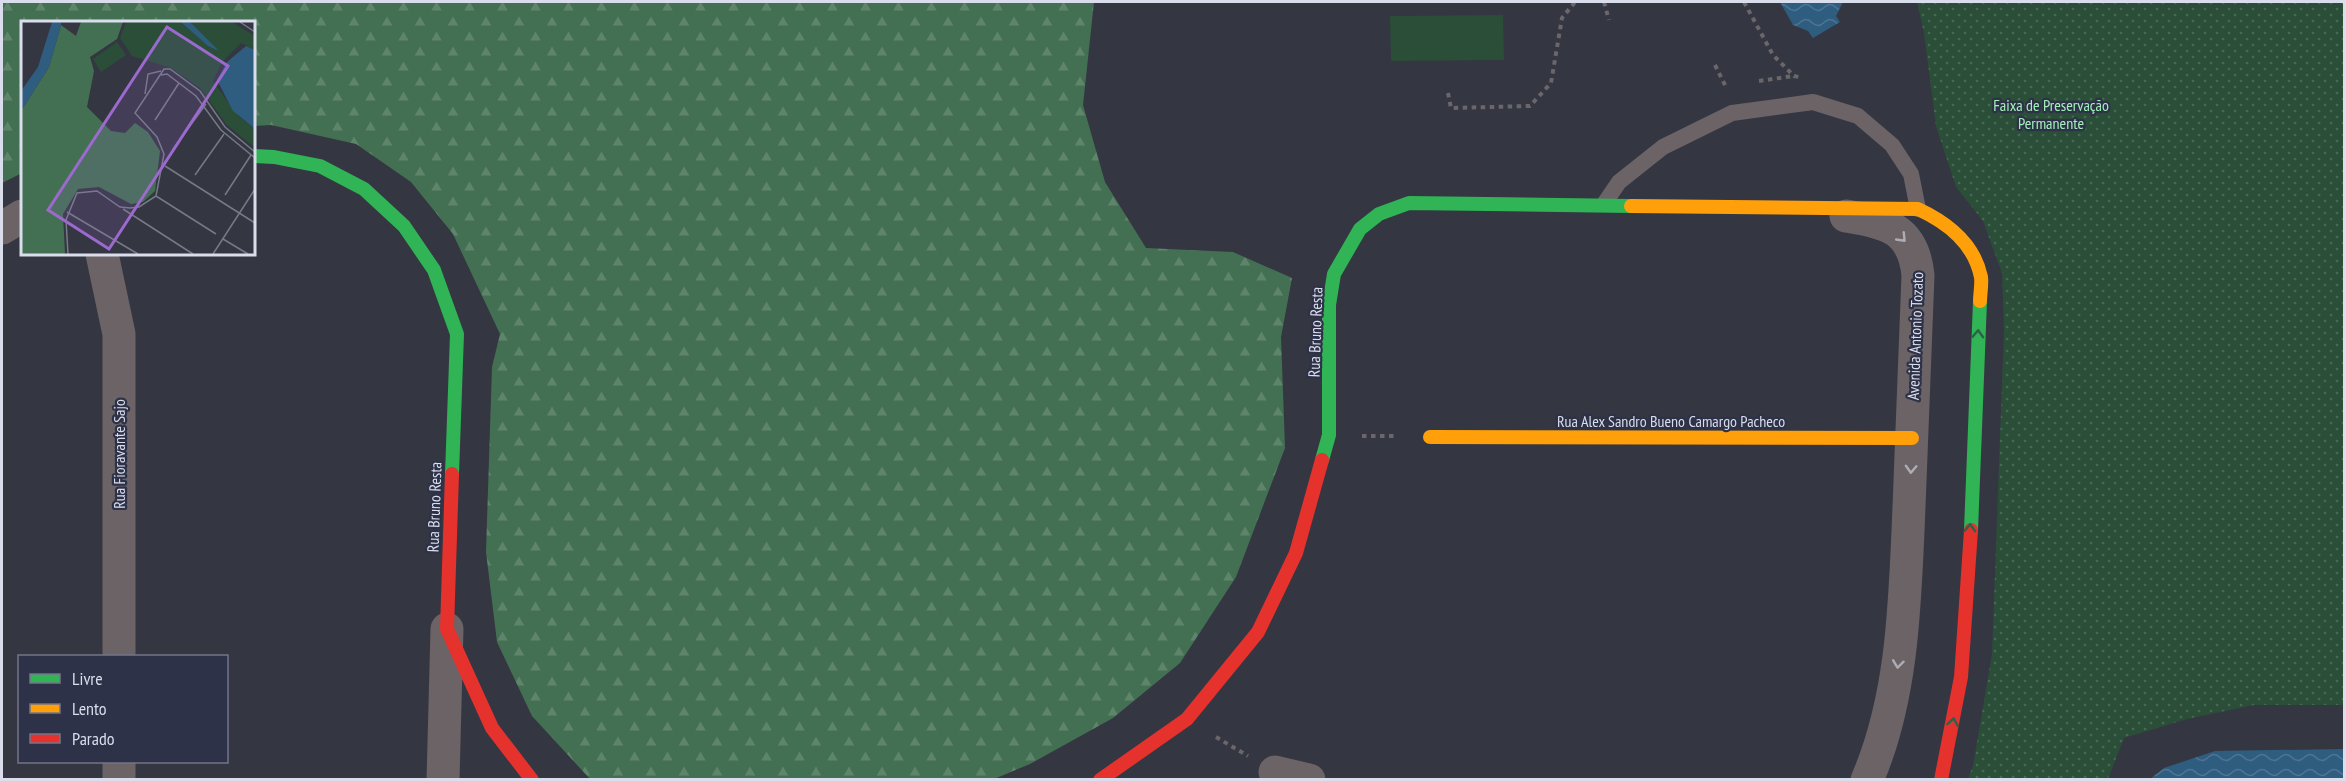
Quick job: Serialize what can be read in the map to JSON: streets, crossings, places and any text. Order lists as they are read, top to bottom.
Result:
{
  "streets": {
    "street": [
      "Rua Bruno Resta",
      "Avenida Antonio Tozato",
      "Rua Alex Sandro Bueno Camargo Pacheco",
      "Rua Fioravante Sajo"
    ]
  },
  "crossings": [
    ["Rua Bruno Resta", "Avenida Antonio Tozato"],
    ["Avenida Antonio Tozato", "Rua Alex Sandro Bueno Camargo Pacheco"]
  ],
  "parks": ["Faixa de Preservação Permanente"],
  "legend": ["Livre", "Lento", "Parado"]
}
